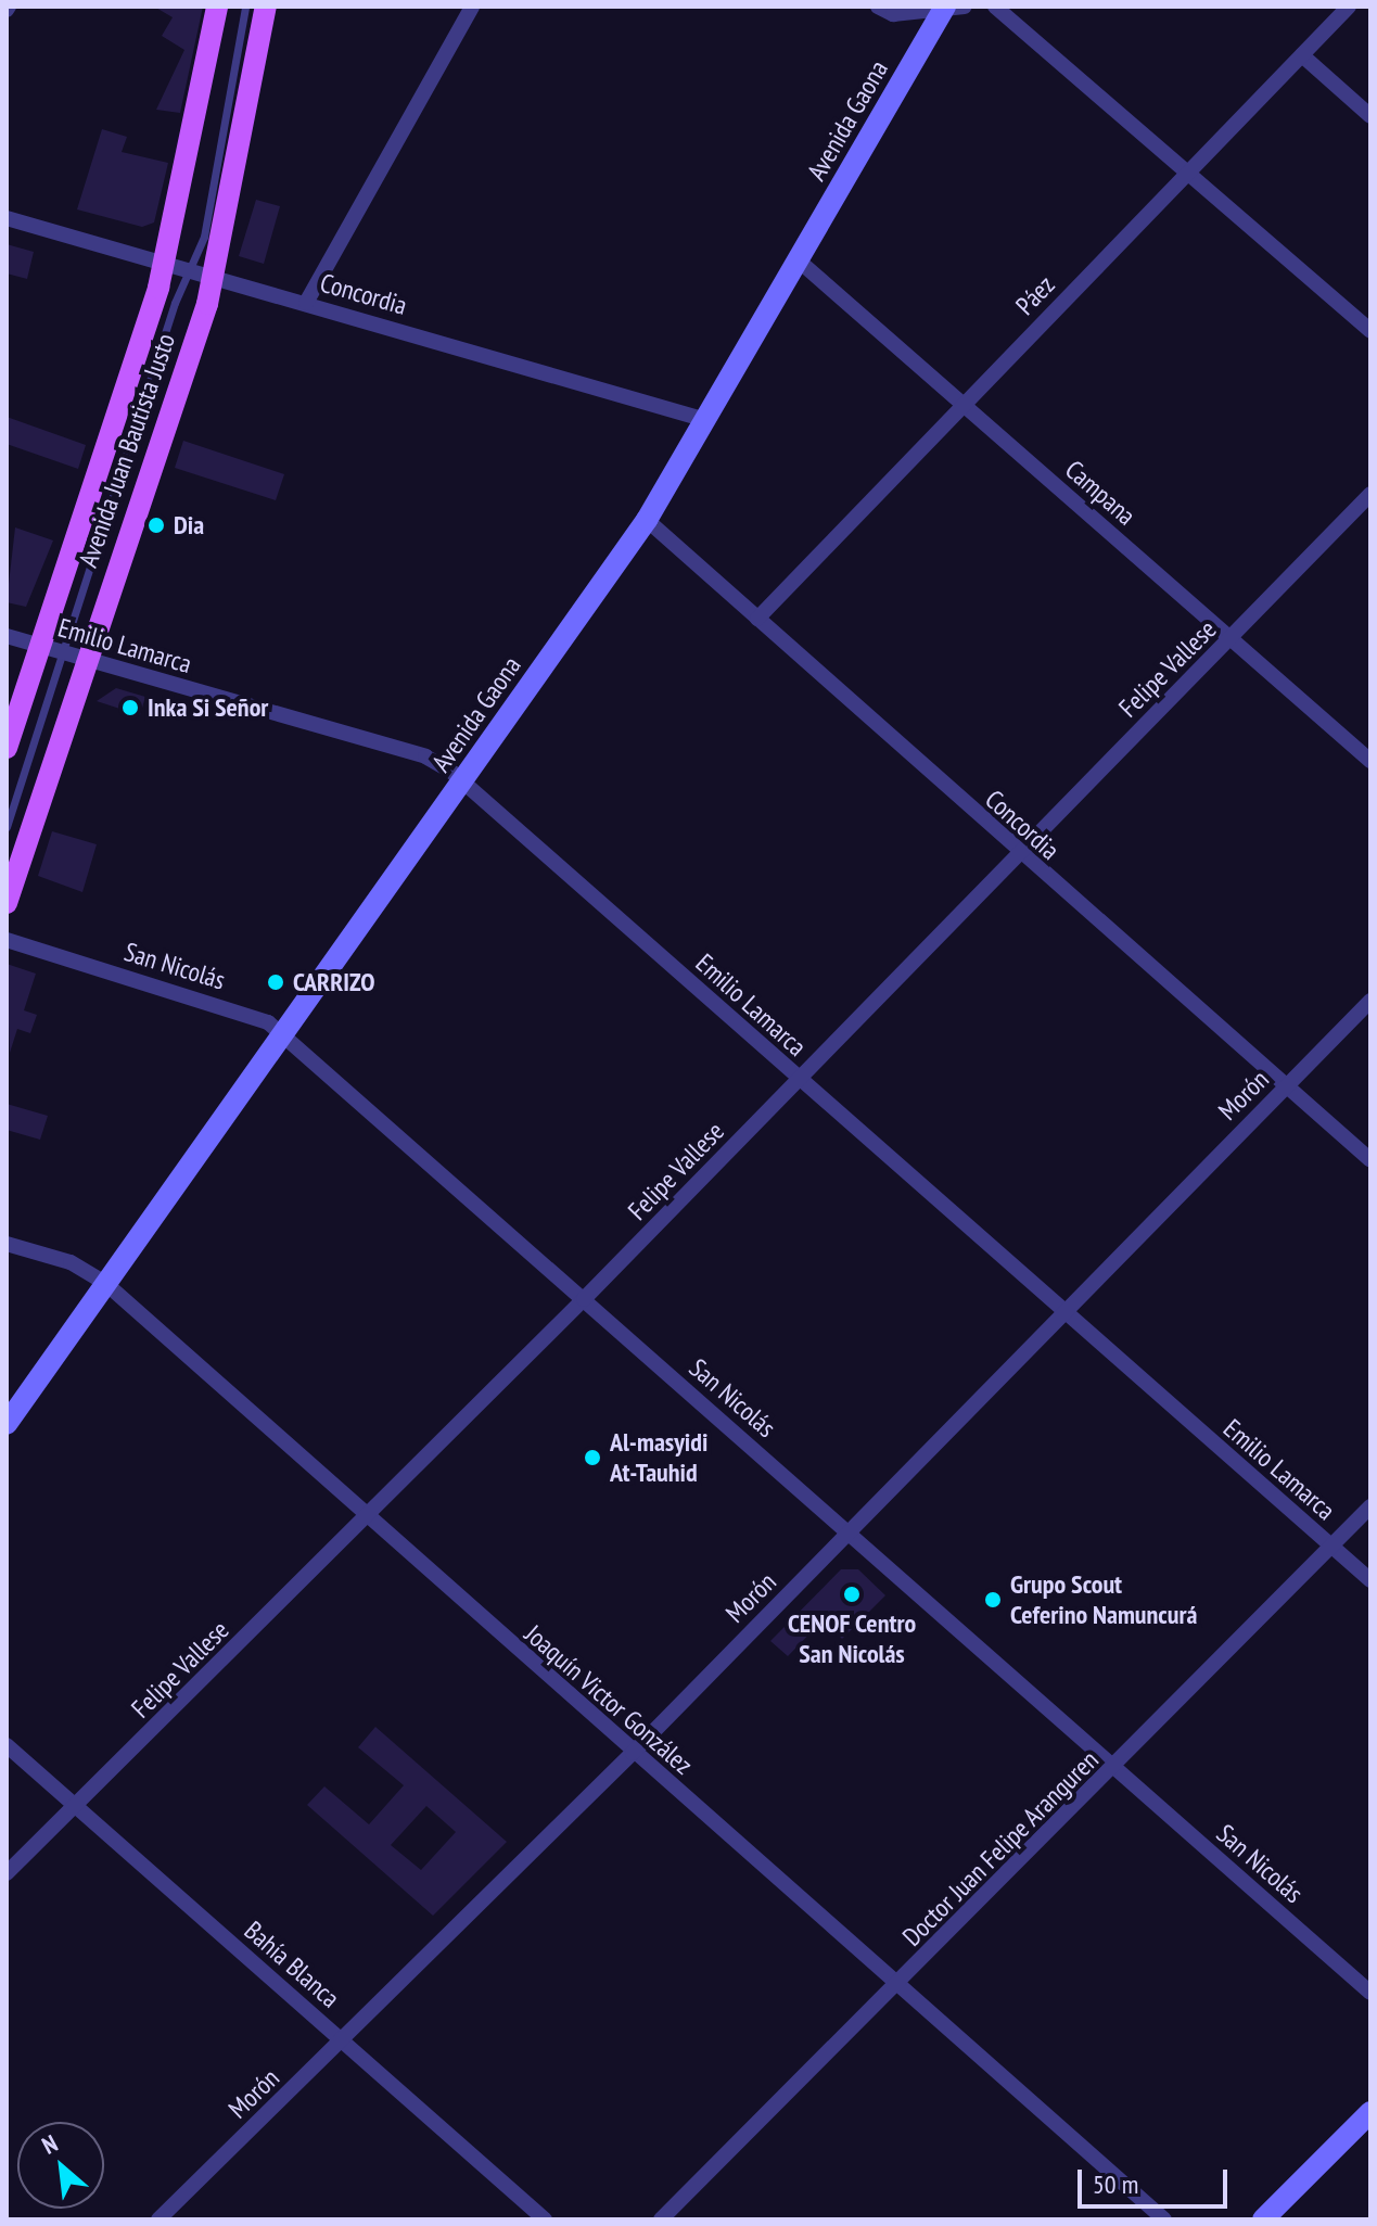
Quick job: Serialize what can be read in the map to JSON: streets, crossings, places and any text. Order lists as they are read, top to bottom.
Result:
{
  "streets": {
    "main road": ["Avenida Gaona", "Avenida Juan Bautista Justo"],
    "street": [
      "Concordia",
      "Páez",
      "Campana",
      "Emilio Lamarca",
      "Felipe Vallese",
      "San Nicolás",
      "Morón",
      "Joaquín Victor González",
      "Doctor Juan Felipe Aranguren",
      "Bahía Blanca"
    ]
  },
  "crossings": [
    ["Avenida Gaona", "Concordia"],
    ["Avenida Gaona", "Campana"],
    ["Avenida Gaona", "Emilio Lamarca"],
    ["Avenida Gaona", "San Nicolás"],
    ["Avenida Gaona", "Joaquín Victor González"],
    ["Concordia", "Páez"],
    ["Concordia", "Avenida Juan Bautista Justo"],
    ["Concordia", "Felipe Vallese"],
    ["Concordia", "Morón"],
    ["Páez", "Campana"],
    ["Avenida Juan Bautista Justo", "Emilio Lamarca"],
    ["Campana", "Felipe Vallese"],
    ["Emilio Lamarca", "Felipe Vallese"],
    ["Emilio Lamarca", "Morón"],
    ["Emilio Lamarca", "Doctor Juan Felipe Aranguren"],
    ["Felipe Vallese", "San Nicolás"],
    ["Felipe Vallese", "Joaquín Victor González"],
    ["Felipe Vallese", "Bahía Blanca"],
    ["San Nicolás", "Morón"],
    ["San Nicolás", "Doctor Juan Felipe Aranguren"],
    ["Morón", "Joaquín Victor González"],
    ["Morón", "Bahía Blanca"],
    ["Joaquín Victor González", "Doctor Juan Felipe Aranguren"]
  ],
  "places": [
    "Dia",
    "Inka Si Señor",
    "CARRIZO",
    "Al-masyidi At-Tauhid",
    "CENOF Centro San Nicolás",
    "Grupo Scout Ceferino Namuncurá"
  ],
  "scale_bar": "50 m",
  "north": "top left"
}
